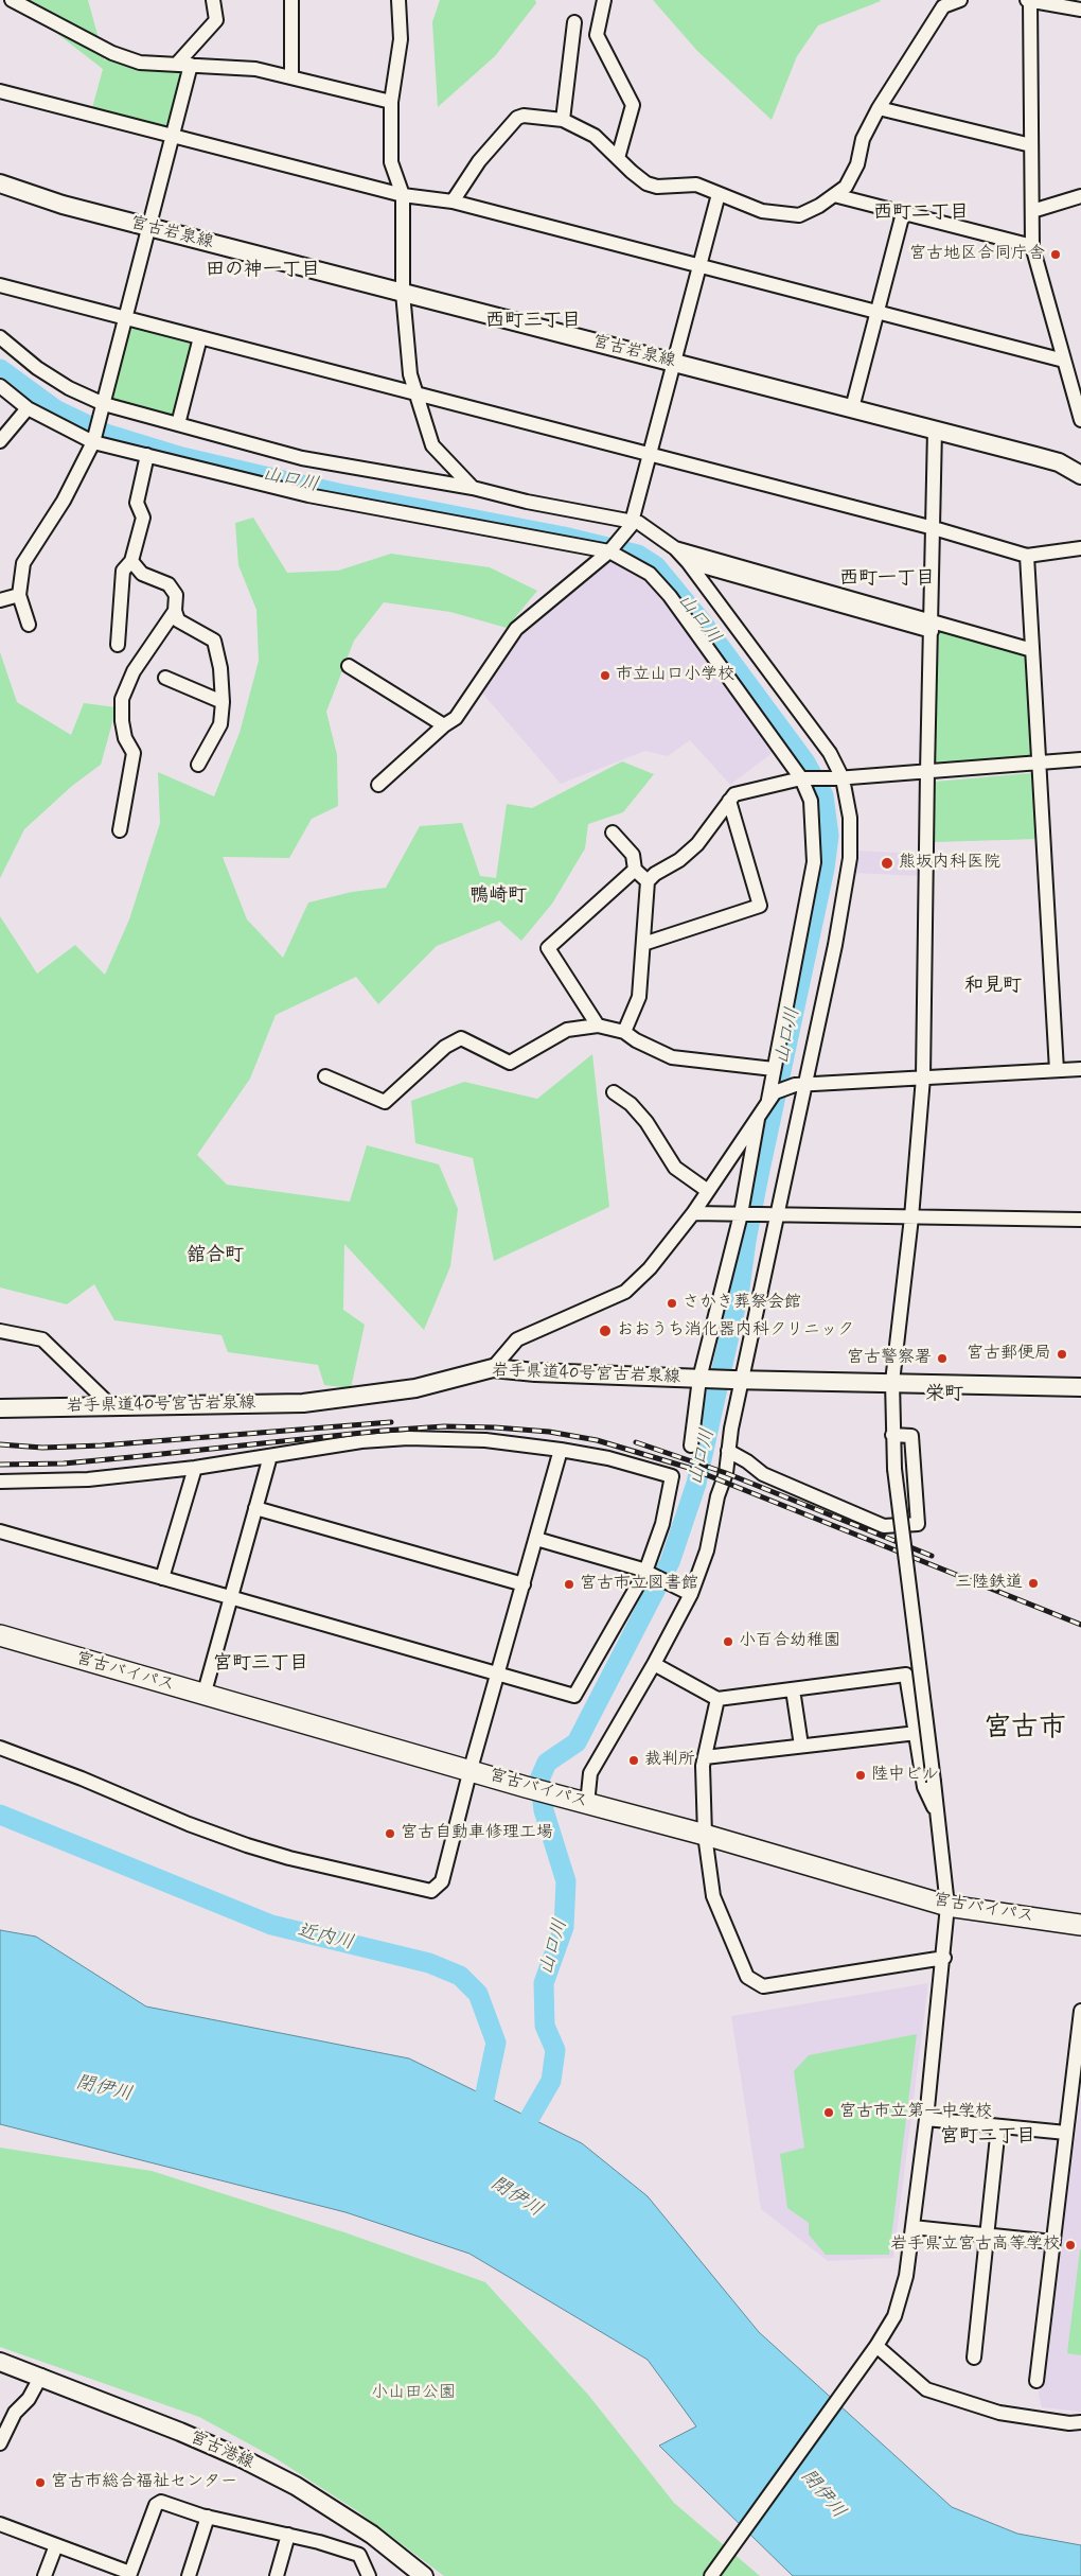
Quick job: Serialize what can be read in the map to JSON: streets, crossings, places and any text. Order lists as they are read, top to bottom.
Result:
{
  "streets": {
    "highway": ["宮古バイパス"],
    "main road": ["宮古岩泉線", "岩手県道40号宮古岩泉線", "宮古港線"]
  },
  "districts": [
    "西町二丁目",
    "田の神一丁目",
    "西町三丁目",
    "西町一丁目",
    "鴨崎町",
    "和見町",
    "舘合町",
    "栄町",
    "宮町三丁目",
    "宮古市",
    "宮町二丁目"
  ],
  "water": ["山口川", "近内川", "閉伊川"],
  "parks": ["小山田公園"],
  "places": [
    "宮古地区合同庁舎",
    "市立山口小学校",
    "熊坂内科医院",
    "さかき葬祭会館",
    "おおうち消化器内科クリニック",
    "宮古郵便局",
    "宮古警察署",
    "三陸鉄道",
    "宮古市立図書館",
    "小百合幼稚園",
    "裁判所",
    "陸中ビル",
    "宮古自動車修理工場",
    "宮古市立第一中学校",
    "岩手県立宮古高等学校",
    "宮古市総合福祉センター"
  ]
}
